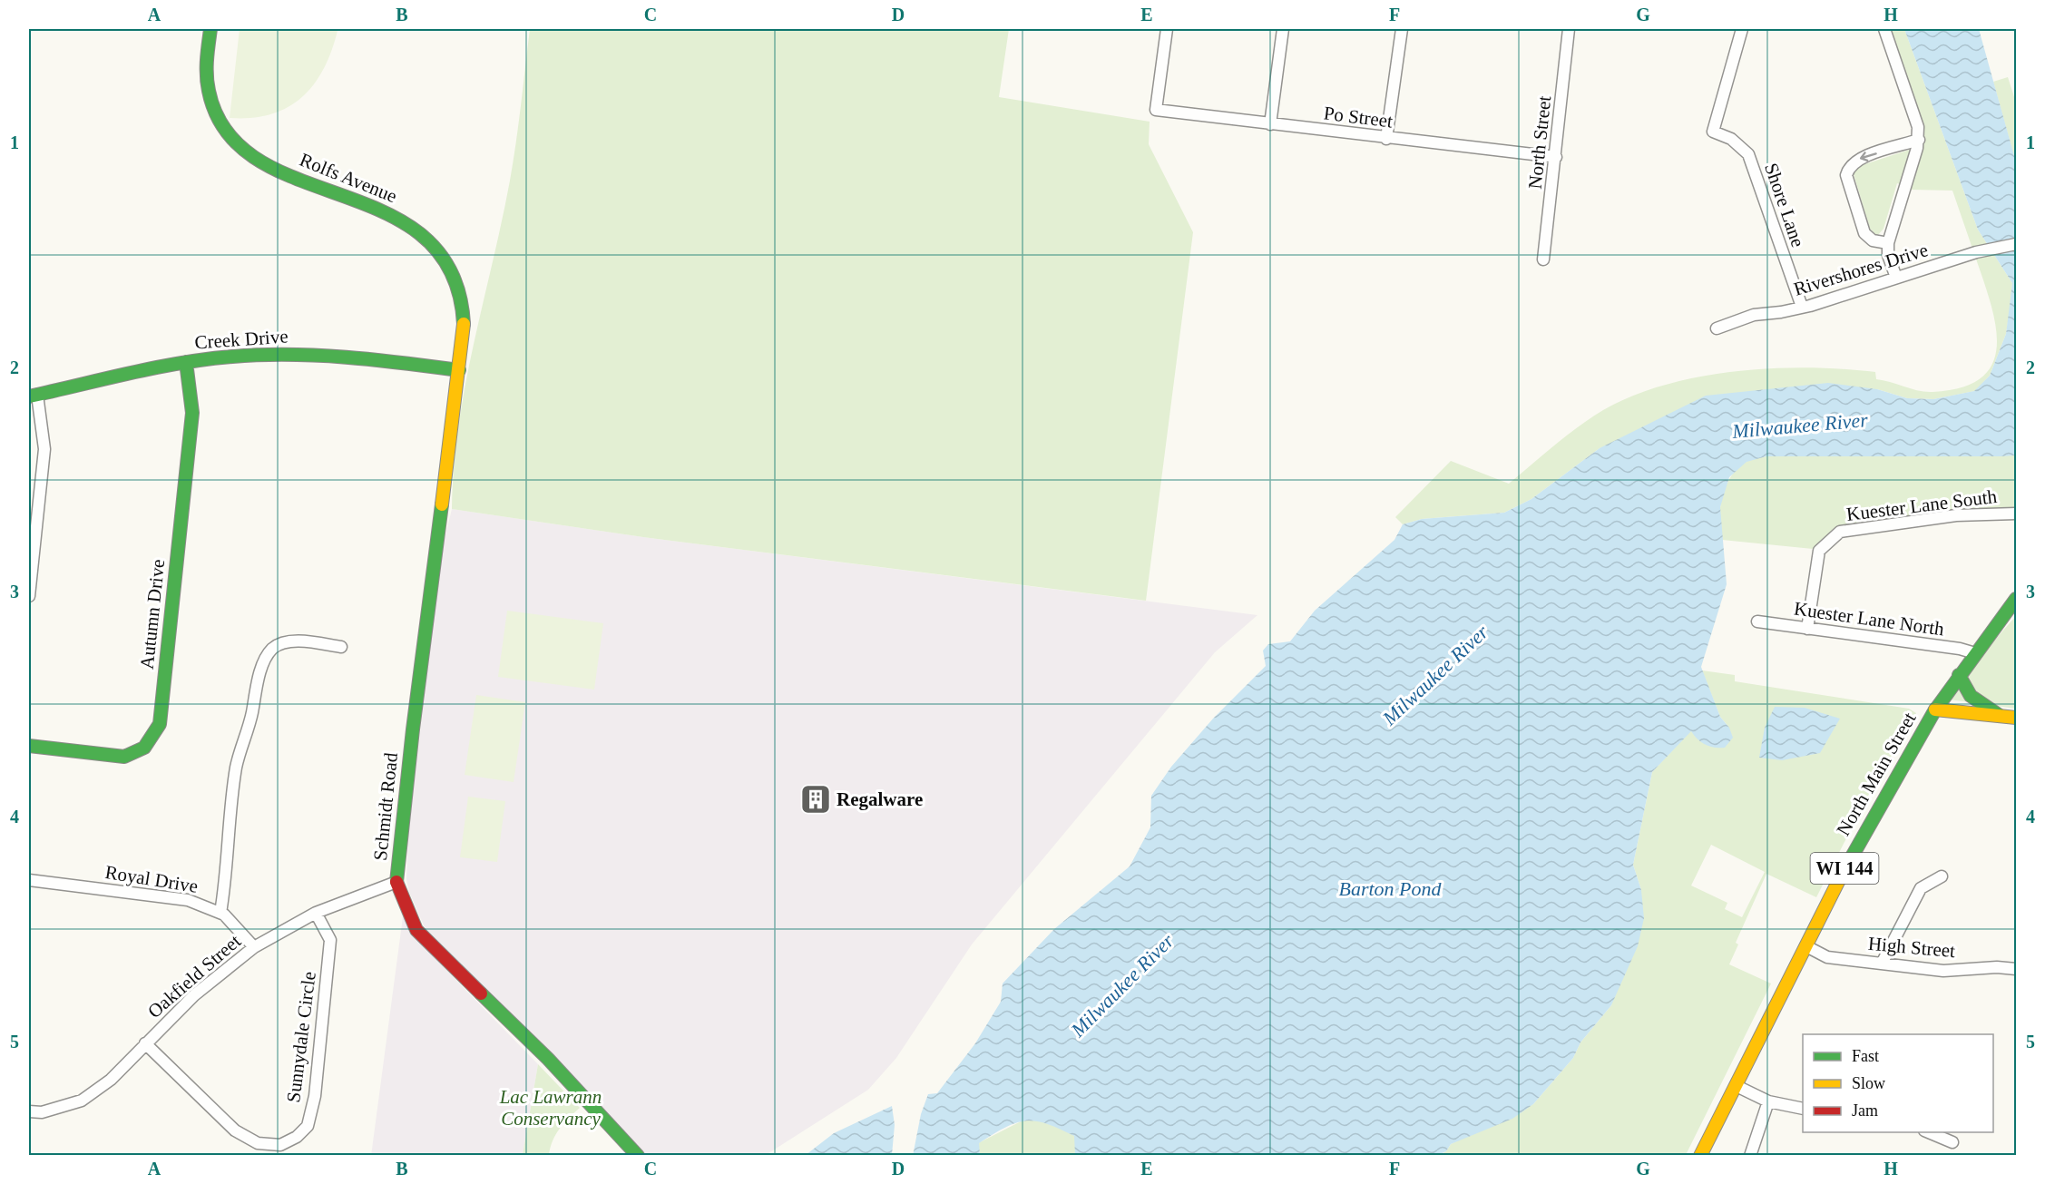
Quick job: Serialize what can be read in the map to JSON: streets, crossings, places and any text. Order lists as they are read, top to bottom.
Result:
{
  "streets": {
    "street": [
      "Po Street",
      "North Street",
      "Rolfs Avenue",
      "Shore Lane",
      "Rivershores Drive",
      "Creek Drive",
      "Kuester Lane South",
      "Autumn Drive",
      "Kuester Lane North",
      "North Main Street",
      "Schmidt Road",
      "WI 144",
      "Royal Drive",
      "High Street",
      "Oakfield Street",
      "Sunnydale Circle"
    ]
  },
  "crossings": [
    ["Po Street", "North Street"],
    ["Rolfs Avenue", "Creek Drive"],
    ["Rolfs Avenue", "Schmidt Road"],
    ["Shore Lane", "Rivershores Drive"],
    ["Creek Drive", "Autumn Drive"],
    ["Creek Drive", "Schmidt Road"],
    ["Kuester Lane South", "Kuester Lane North"],
    ["Kuester Lane North", "North Main Street"],
    ["North Main Street", "High Street"],
    ["Schmidt Road", "Oakfield Street"],
    ["Royal Drive", "Oakfield Street"],
    ["Oakfield Street", "Sunnydale Circle"]
  ],
  "water": ["Milwaukee River", "Barton Pond"],
  "parks": ["Lac Lawrann Conservancy"],
  "places": {
    "building": ["Regalware"]
  },
  "legend": ["Fast", "Slow", "Jam"],
  "grid": {
    "columns": [
      "A",
      "B",
      "C",
      "D",
      "E",
      "F",
      "G",
      "H"
    ],
    "rows": [
      "1",
      "2",
      "3",
      "4",
      "5"
    ]
  }
}
